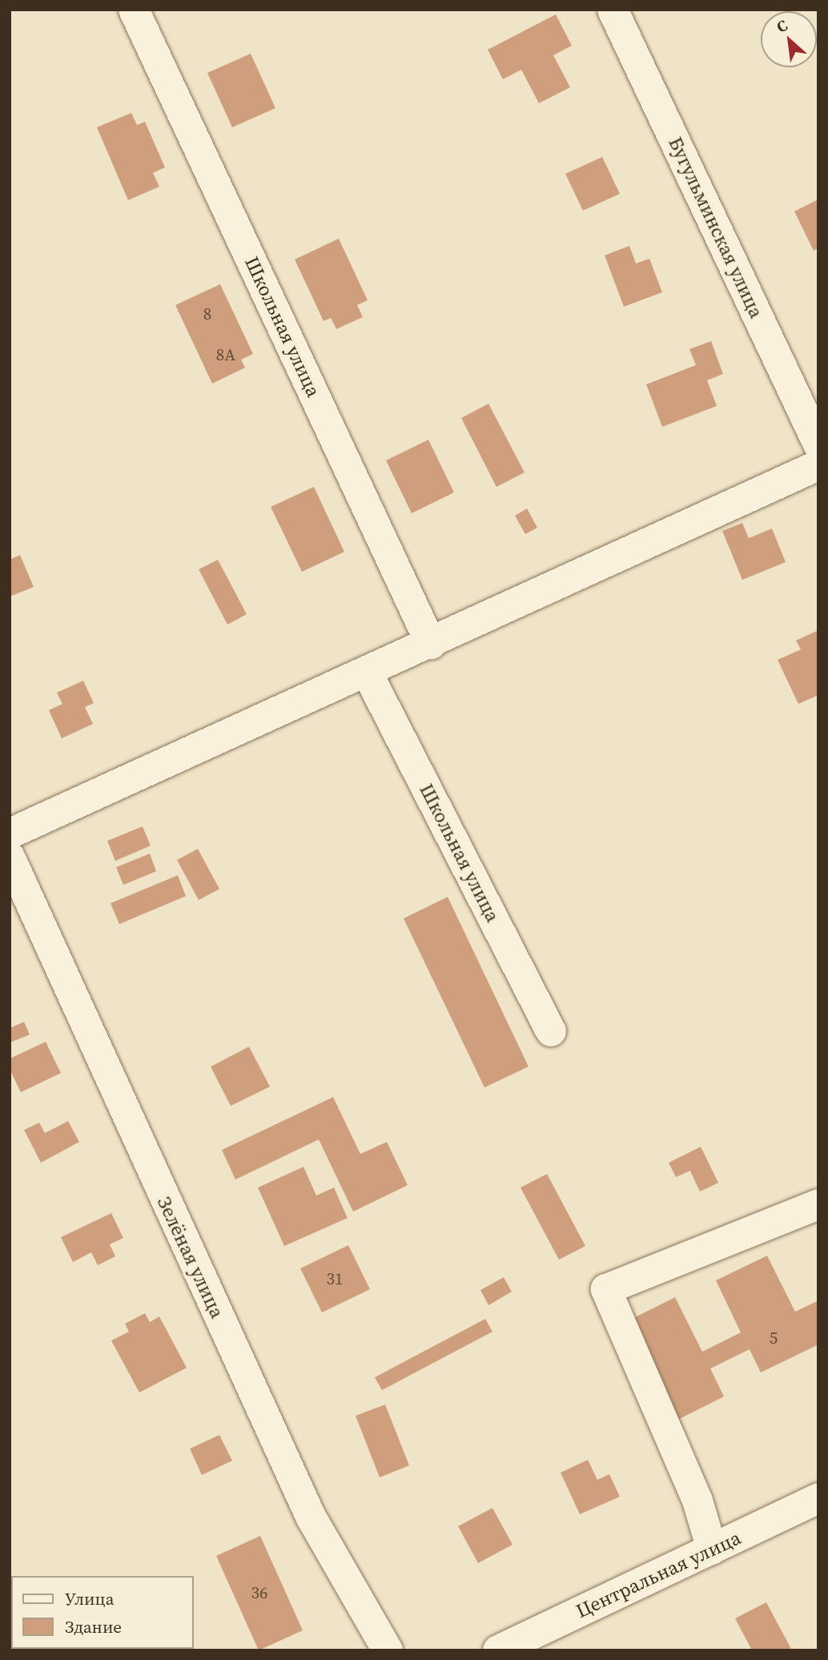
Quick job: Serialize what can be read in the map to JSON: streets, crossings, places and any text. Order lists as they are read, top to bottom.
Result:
{
  "streets": {
    "street": [
      "Бугульминская улица",
      "Школьная улица",
      "Зелёная улица",
      "Центральная улица"
    ]
  },
  "house_numbers": [
    "8",
    "8А",
    "31",
    "5",
    "36"
  ],
  "legend": ["Улица", "Здание"],
  "north": "top left"
}
